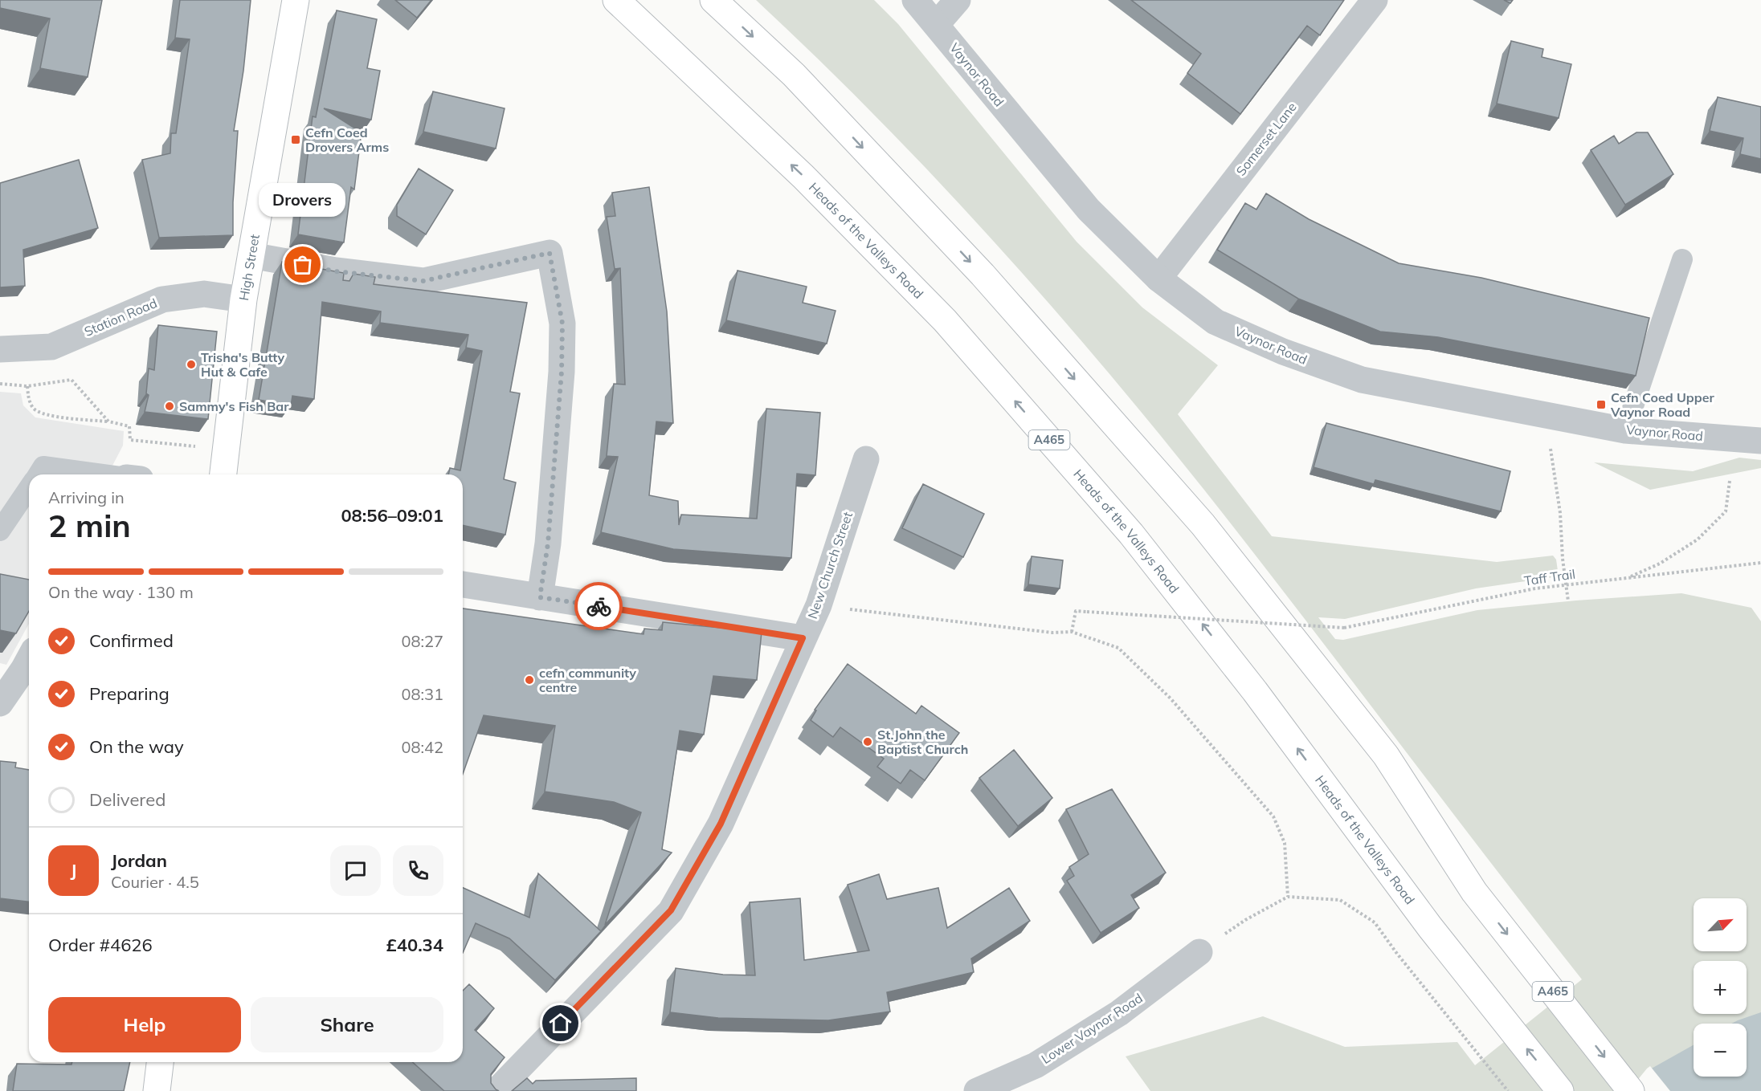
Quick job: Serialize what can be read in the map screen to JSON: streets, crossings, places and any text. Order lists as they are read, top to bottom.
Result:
{
  "streets": {
    "main road": ["Heads of the Valleys Road", "High Street", "A465"],
    "street": [
      "Vaynor Road",
      "Somerset Lane",
      "Station Road",
      "New Church Street",
      "Lower Vaynor Road"
    ],
    "path": ["Taff Trail"]
  },
  "crossings": [
    ["Vaynor Road", "Somerset Lane"],
    ["High Street", "Station Road"]
  ],
  "places": {
    "transit": ["Cefn Coed Drovers Arms", "Cefn Coed Upper Vaynor Road"],
    "other": [
      "Drovers",
      "Trisha's Butty Hut & Cafe",
      "Sammy's Fish Bar",
      "cefn community centre",
      "St.John the Baptist Church"
    ]
  },
  "north": "top right",
  "page": {
    "bubble": "Drovers",
    "heading": ["2 min", "Arriving in", "08:56–09:01"],
    "panel": [
      "Jordan",
      "Courier · 4.5",
      "Order #4626",
      "£40.34"
    ],
    "bar": "On the way · 130 m",
    "list": [
      ["Confirmed", "08:27"],
      ["Preparing", "08:31"],
      ["On the way", "08:42"],
      "Delivered"
    ],
    "round": "J",
    "map_buttons": ["+", "−"],
    "buttons": ["Help", "Share"]
  }
}
